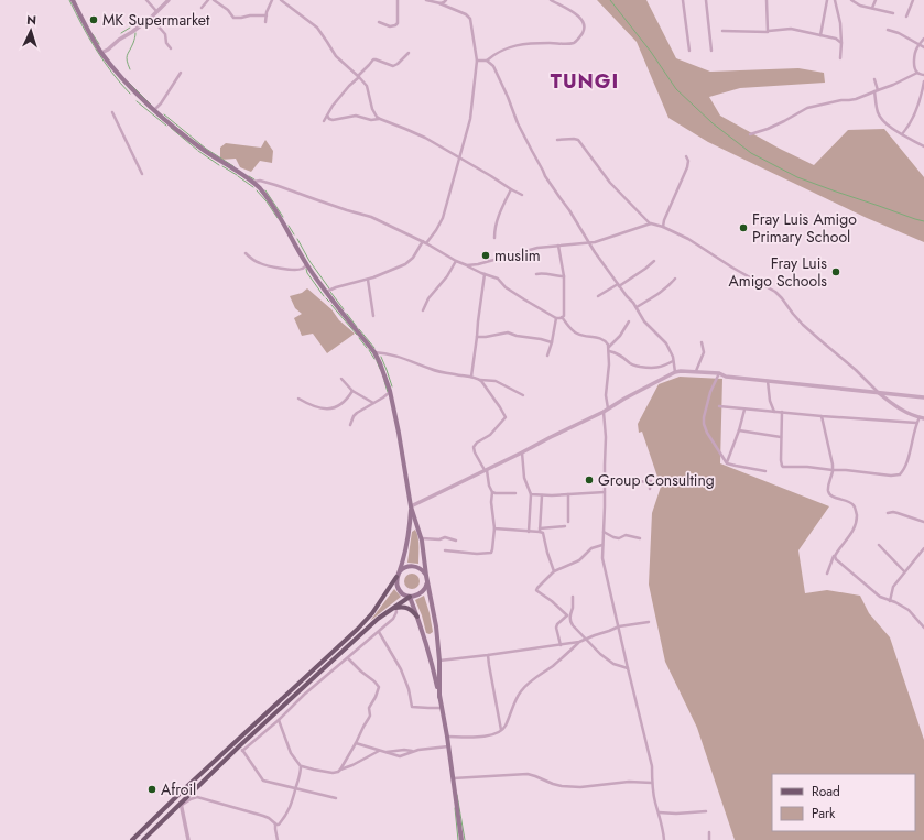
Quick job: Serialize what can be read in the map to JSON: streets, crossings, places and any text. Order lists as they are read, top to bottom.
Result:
{
  "districts": ["TUNGI"],
  "places": [
    "MK Supermarket",
    "Fray Luis Amigo Primary School",
    "muslim",
    "Fray Luis Amigo Schools",
    "Group Consulting",
    "Afroil"
  ],
  "legend": ["Road", "Park"],
  "north": "top"
}
